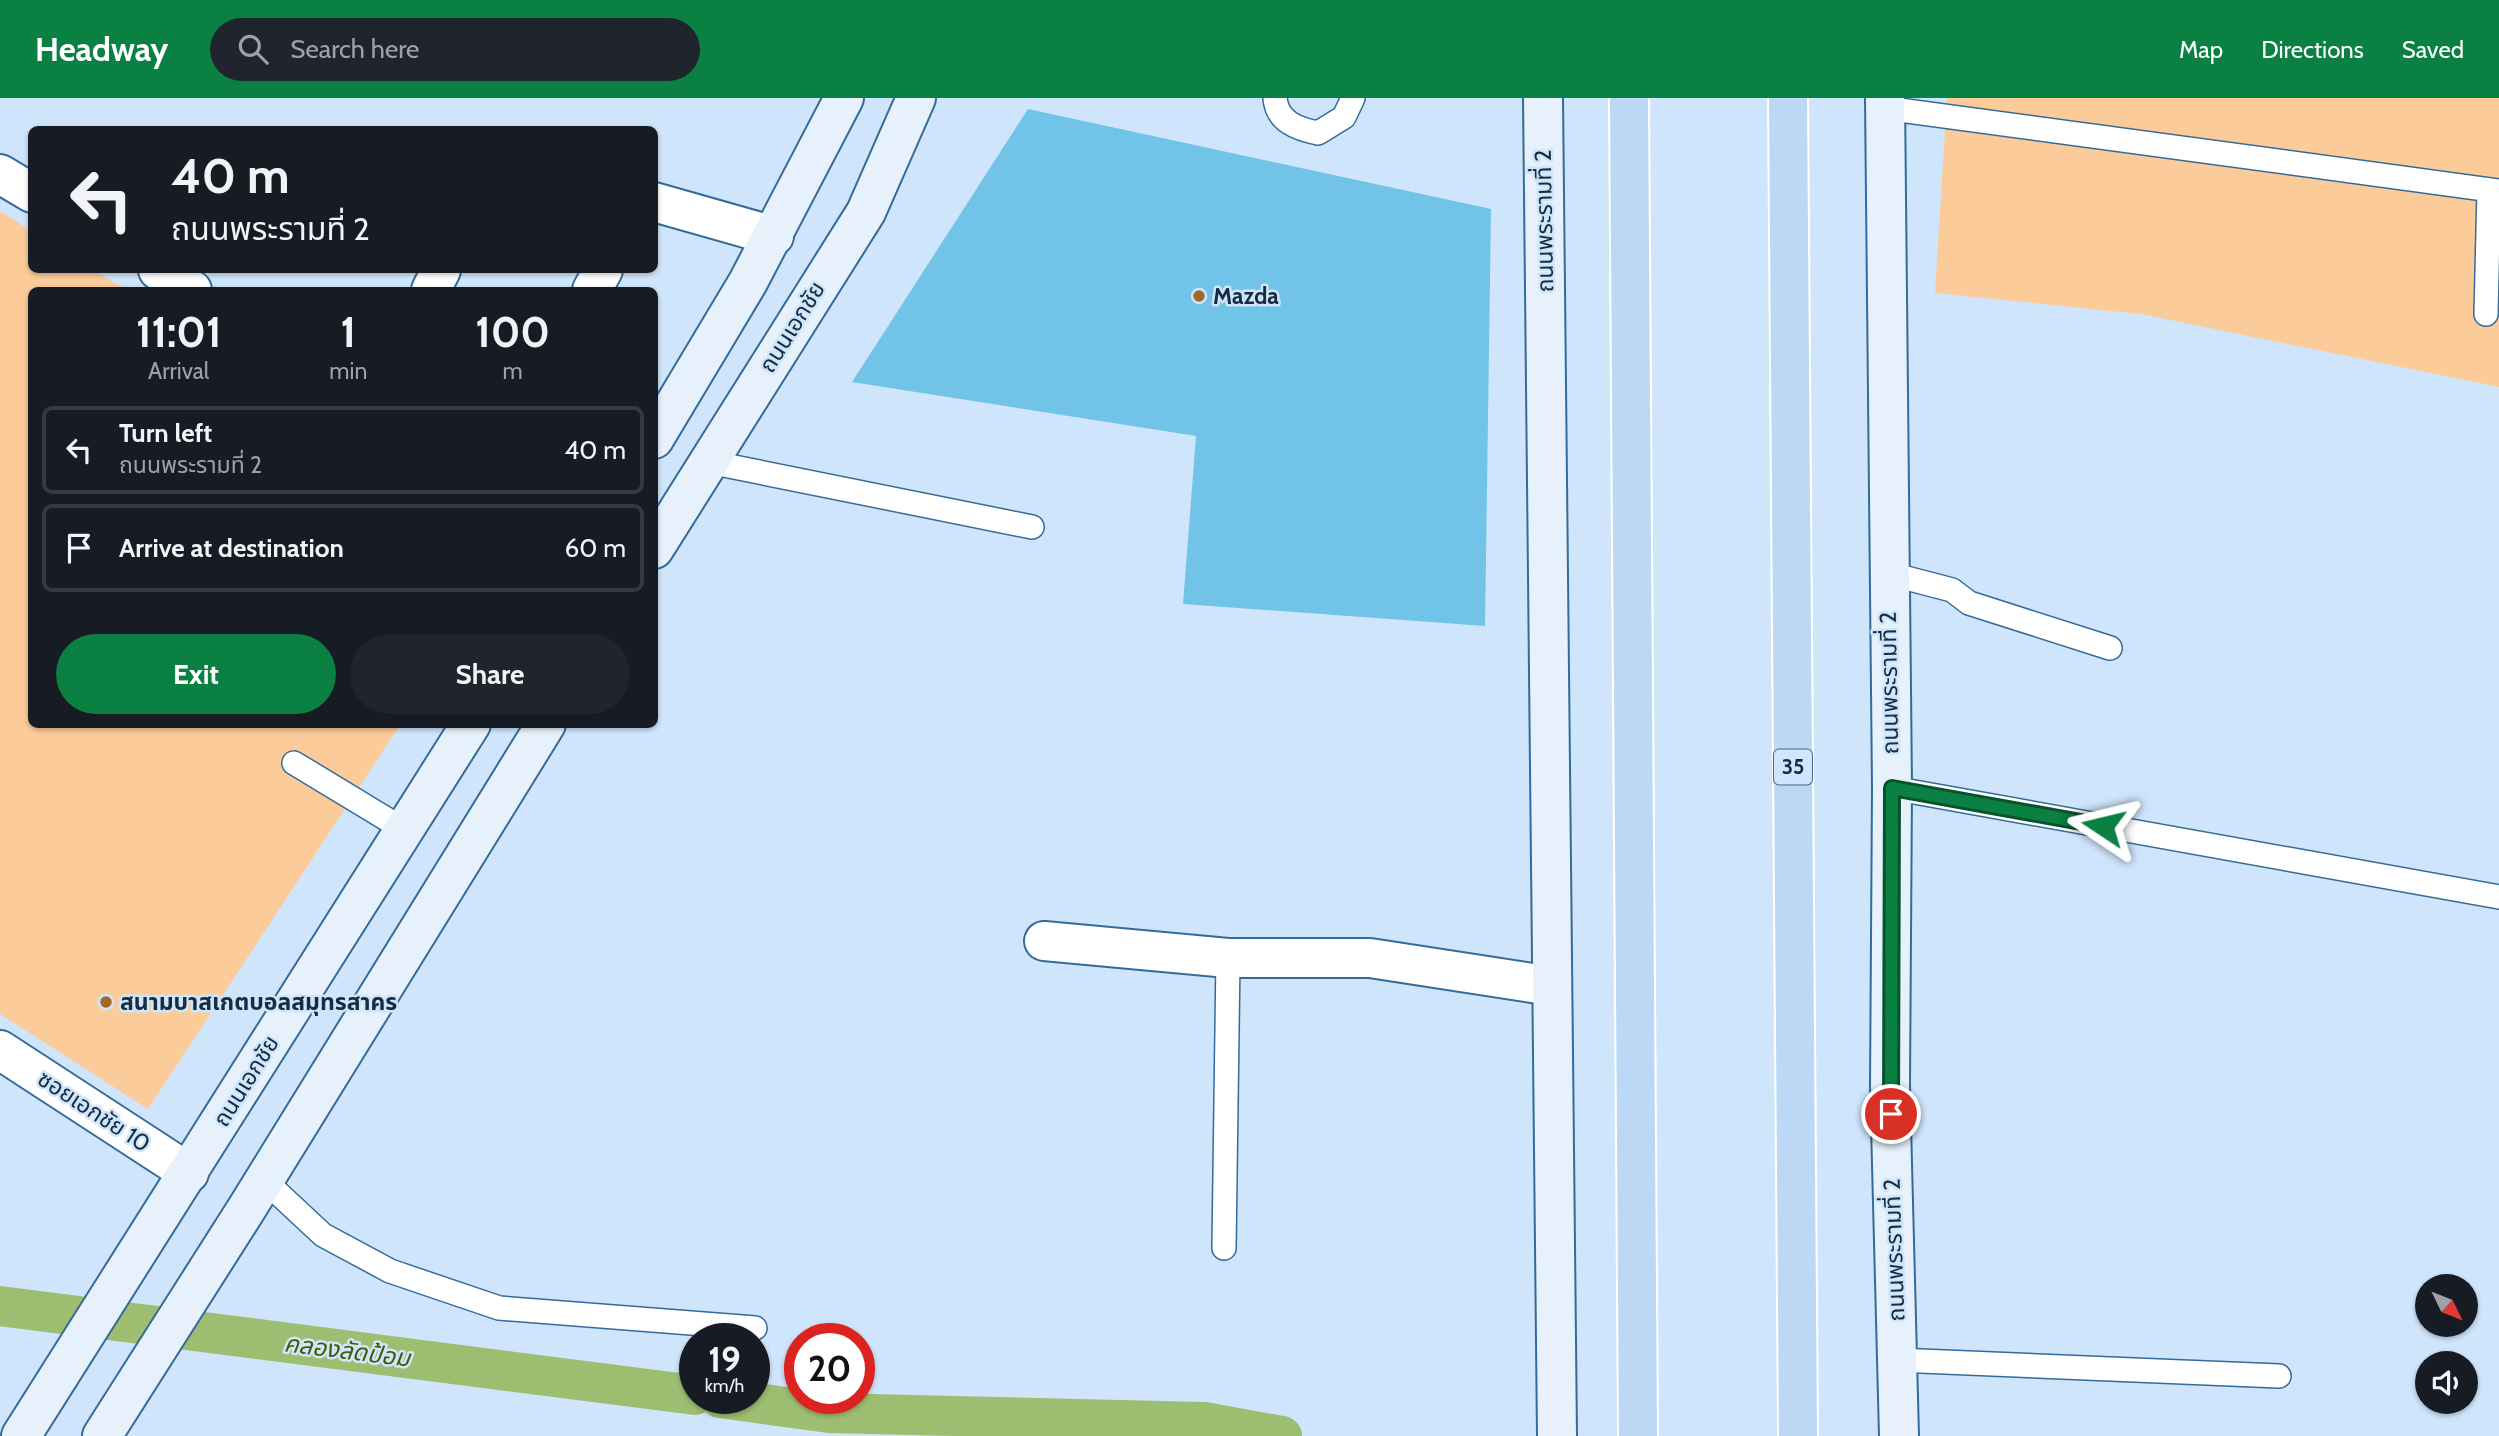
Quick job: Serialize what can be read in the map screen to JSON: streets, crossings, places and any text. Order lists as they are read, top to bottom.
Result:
{
  "streets": {
    "highway": ["35"],
    "main road": ["ถนนพระรามที่ 2", "ถนนเอกชัย"],
    "street": ["ซอยเอกชัย 10"]
  },
  "crossings": [
    ["ถนนเอกชัย", "ซอยเอกชัย 10"]
  ],
  "water": ["คลองลัดป้อม"],
  "places": ["Mazda", "สนามบาสเกตบอลสมุทรสาคร"],
  "north": "bottom right",
  "page": {
    "header": "Headway",
    "search": "Search here",
    "nav": ["Map", "Directions", "Saved"],
    "turn": ["40 m", "ถนนพระรามที่ 2"],
    "eta": [
      "11:01",
      "Arrival",
      "1",
      "min",
      "100",
      "m"
    ],
    "list": [
      {
        "name": "Turn left",
        "note": "ถนนพระรามที่ 2",
        "value": "40 m"
      },
      {
        "name": "Arrive at destination",
        "value": "60 m"
      }
    ],
    "buttons": ["Exit", "Share"],
    "speed": "19 km/h",
    "limit": "20"
  }
}
